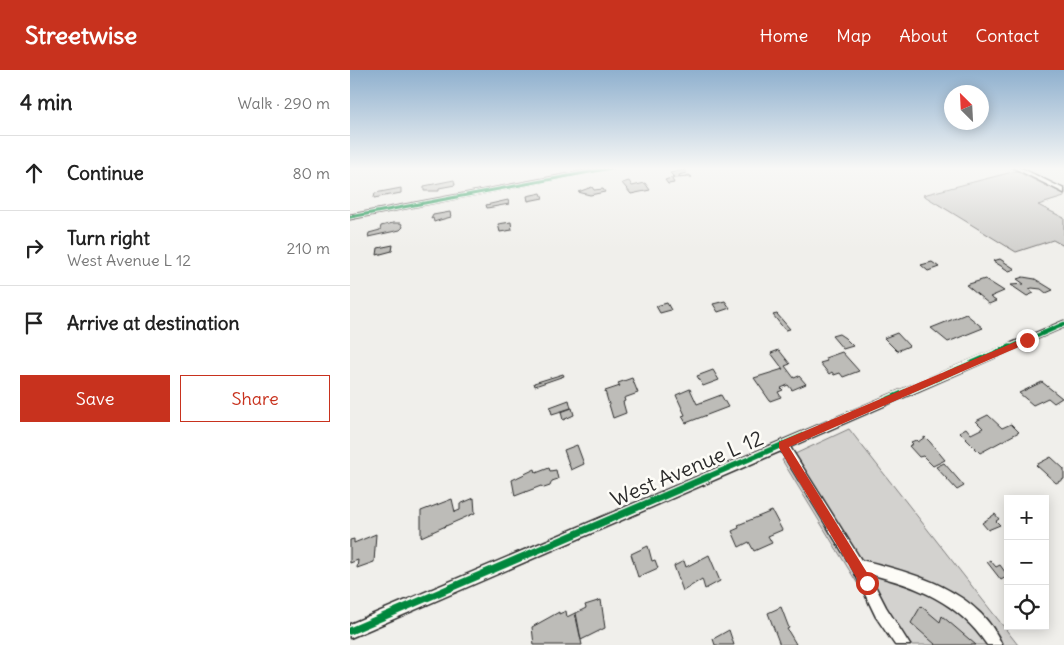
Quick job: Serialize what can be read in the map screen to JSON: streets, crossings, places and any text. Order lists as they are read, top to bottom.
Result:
{
  "streets": {
    "street": ["West Avenue L 12"]
  },
  "north": "top left",
  "page": {
    "header": "Streetwise",
    "nav": [
      "Home",
      "Map",
      "About",
      "Contact"
    ],
    "heading": ["4 min", "Walk · 290 m"],
    "list": [
      ["Continue", "80 m"],
      ["Turn right", "West Avenue L 12", "210 m"],
      "Arrive at destination"
    ],
    "buttons": ["Save", "Share"],
    "map_buttons": ["+", "−"]
  }
}
